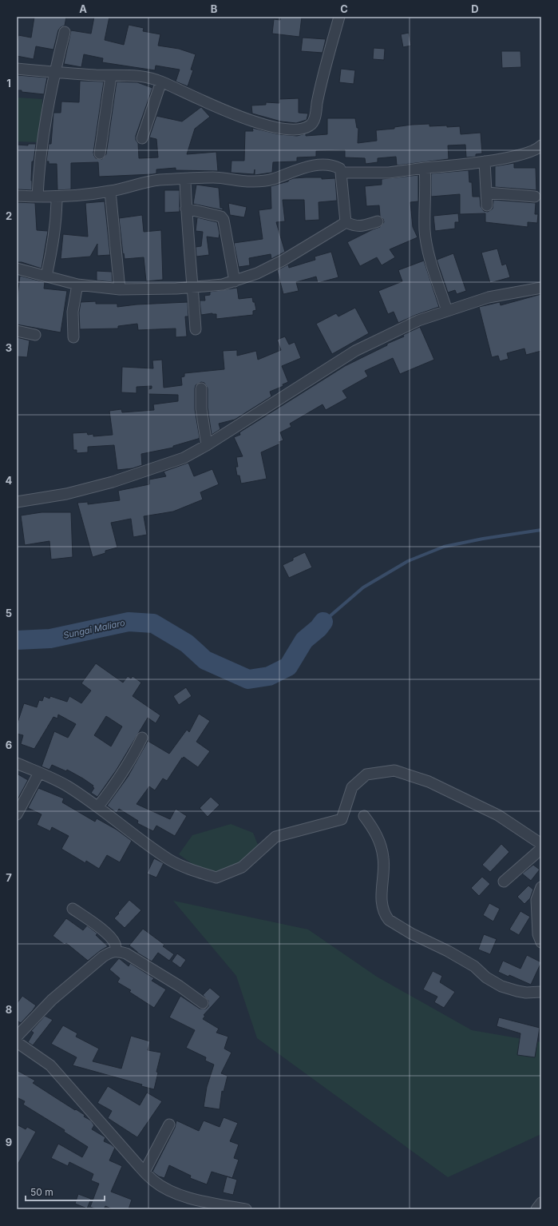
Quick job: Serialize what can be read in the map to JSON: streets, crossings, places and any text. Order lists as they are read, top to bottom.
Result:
{
  "water": ["Sungai Maliaro"],
  "scale_bar": "50 m",
  "grid": {
    "columns": [
      "A",
      "B",
      "C",
      "D"
    ],
    "rows": [
      "1",
      "2",
      "3",
      "4",
      "5",
      "6",
      "7",
      "8",
      "9"
    ]
  }
}
